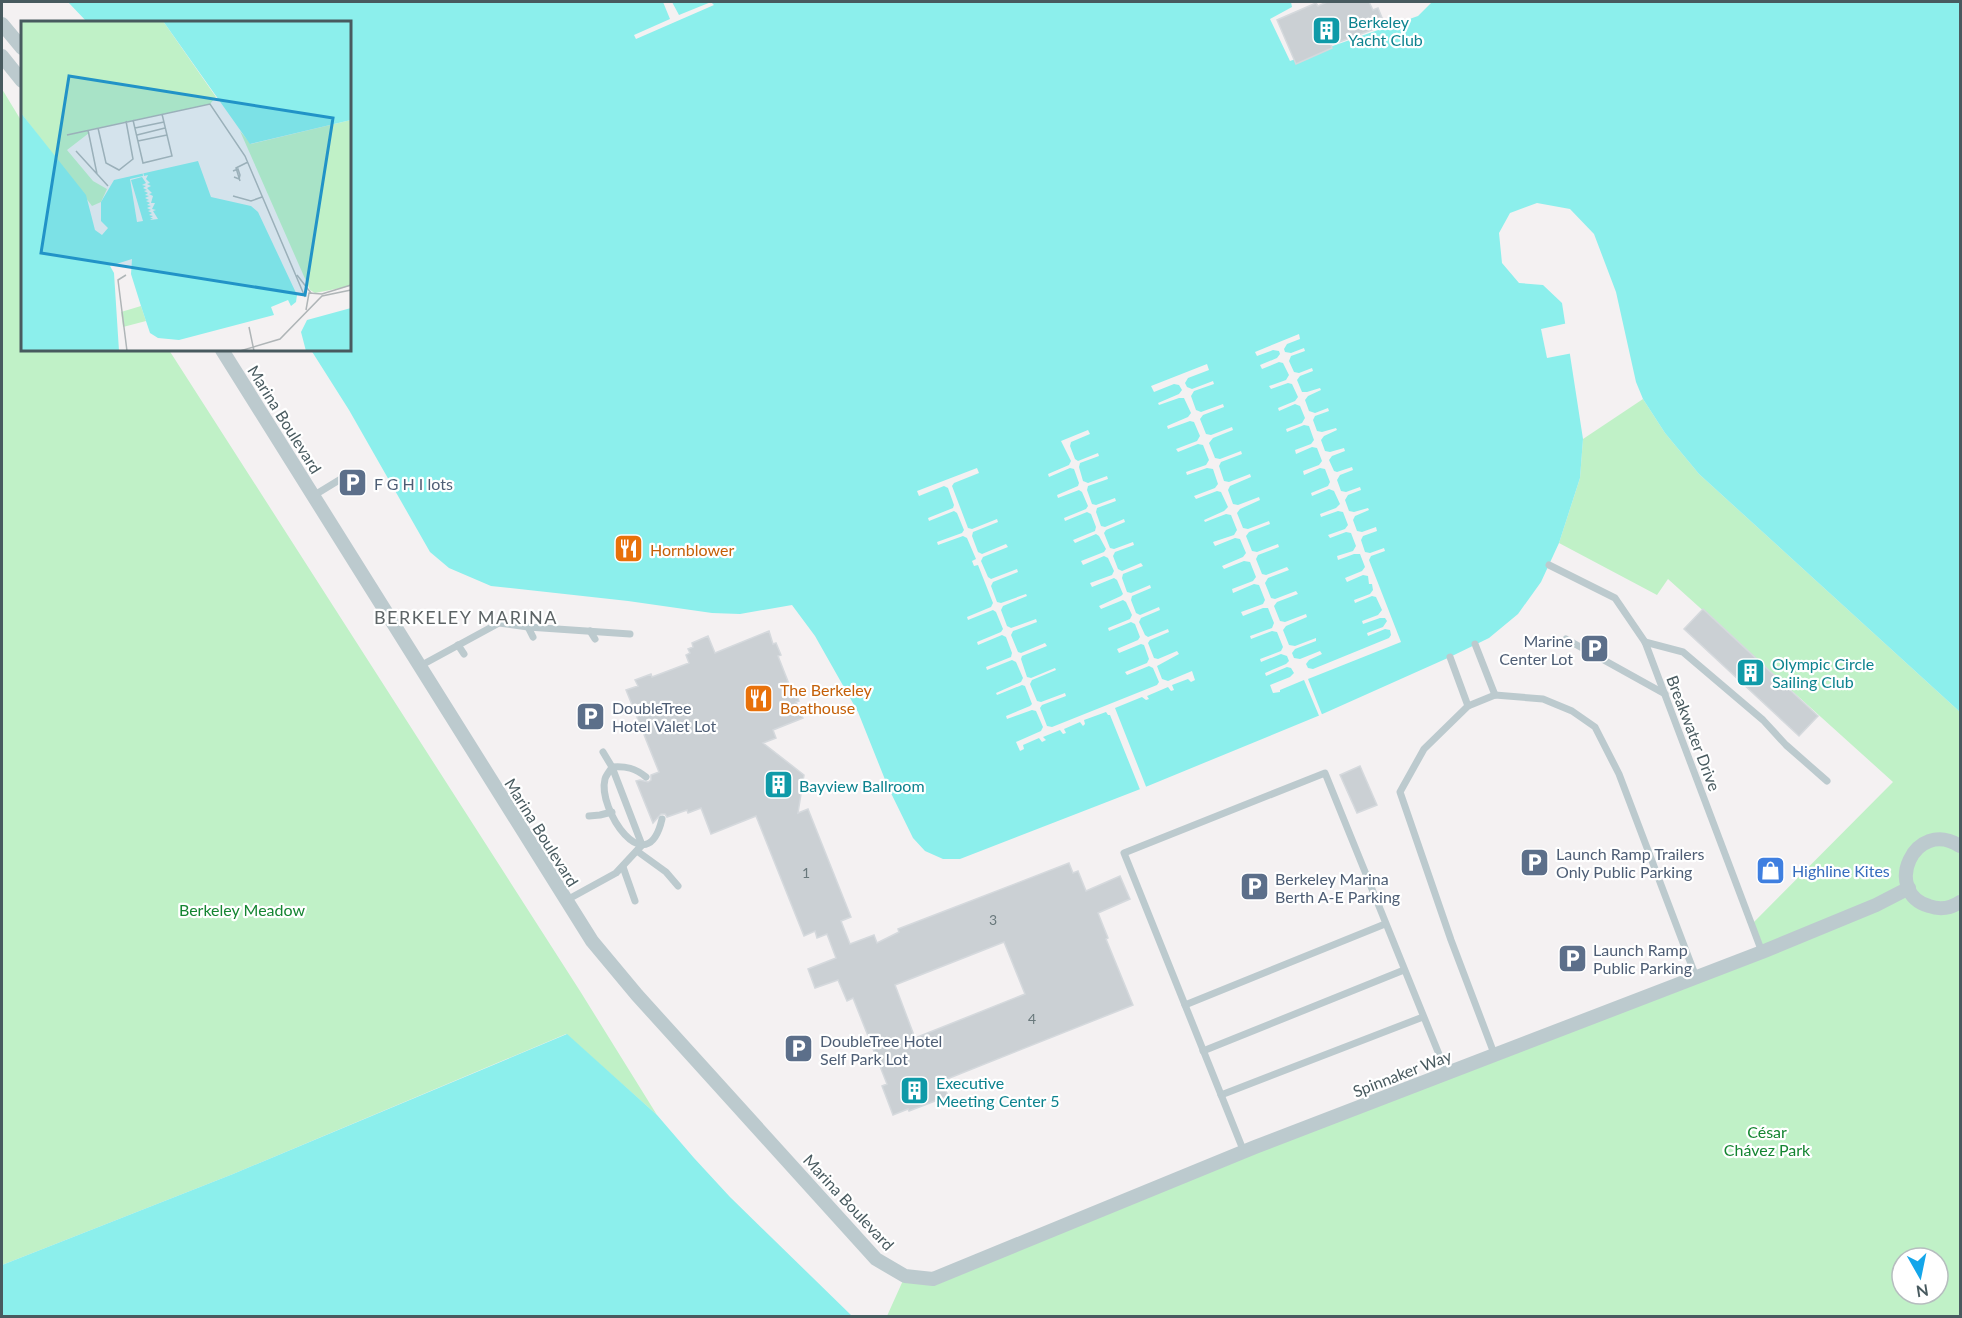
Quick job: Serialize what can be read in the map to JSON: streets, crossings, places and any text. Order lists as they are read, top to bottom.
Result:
{
  "streets": {
    "street": ["Marina Boulevard", "Spinnaker Way"],
    "lane": ["Breakwater Drive"]
  },
  "crossings": [
    ["Marina Boulevard", "Spinnaker Way"],
    ["Breakwater Drive", "Spinnaker Way"]
  ],
  "districts": ["BERKELEY MARINA"],
  "parks": ["Berkeley Meadow", "César Chávez Park"],
  "places": {
    "building": [
      "Berkeley Yacht Club",
      "Olympic Circle Sailing Club",
      "Bayview Ballroom",
      "Executive Meeting Center 5"
    ],
    "parking": [
      "F G H I lots",
      "Marine Center Lot",
      "DoubleTree Hotel Valet Lot",
      "Launch Ramp Trailers Only Public Parking",
      "Berkeley Marina Berth A-E Parking",
      "Launch Ramp Public Parking",
      "DoubleTree Hotel Self Park Lot"
    ],
    "restaurant": ["Hornblower", "The Berkeley Boathouse"],
    "shop": ["Highline Kites"]
  },
  "house_numbers": ["1", "3", "4"],
  "north": "bottom"
}
